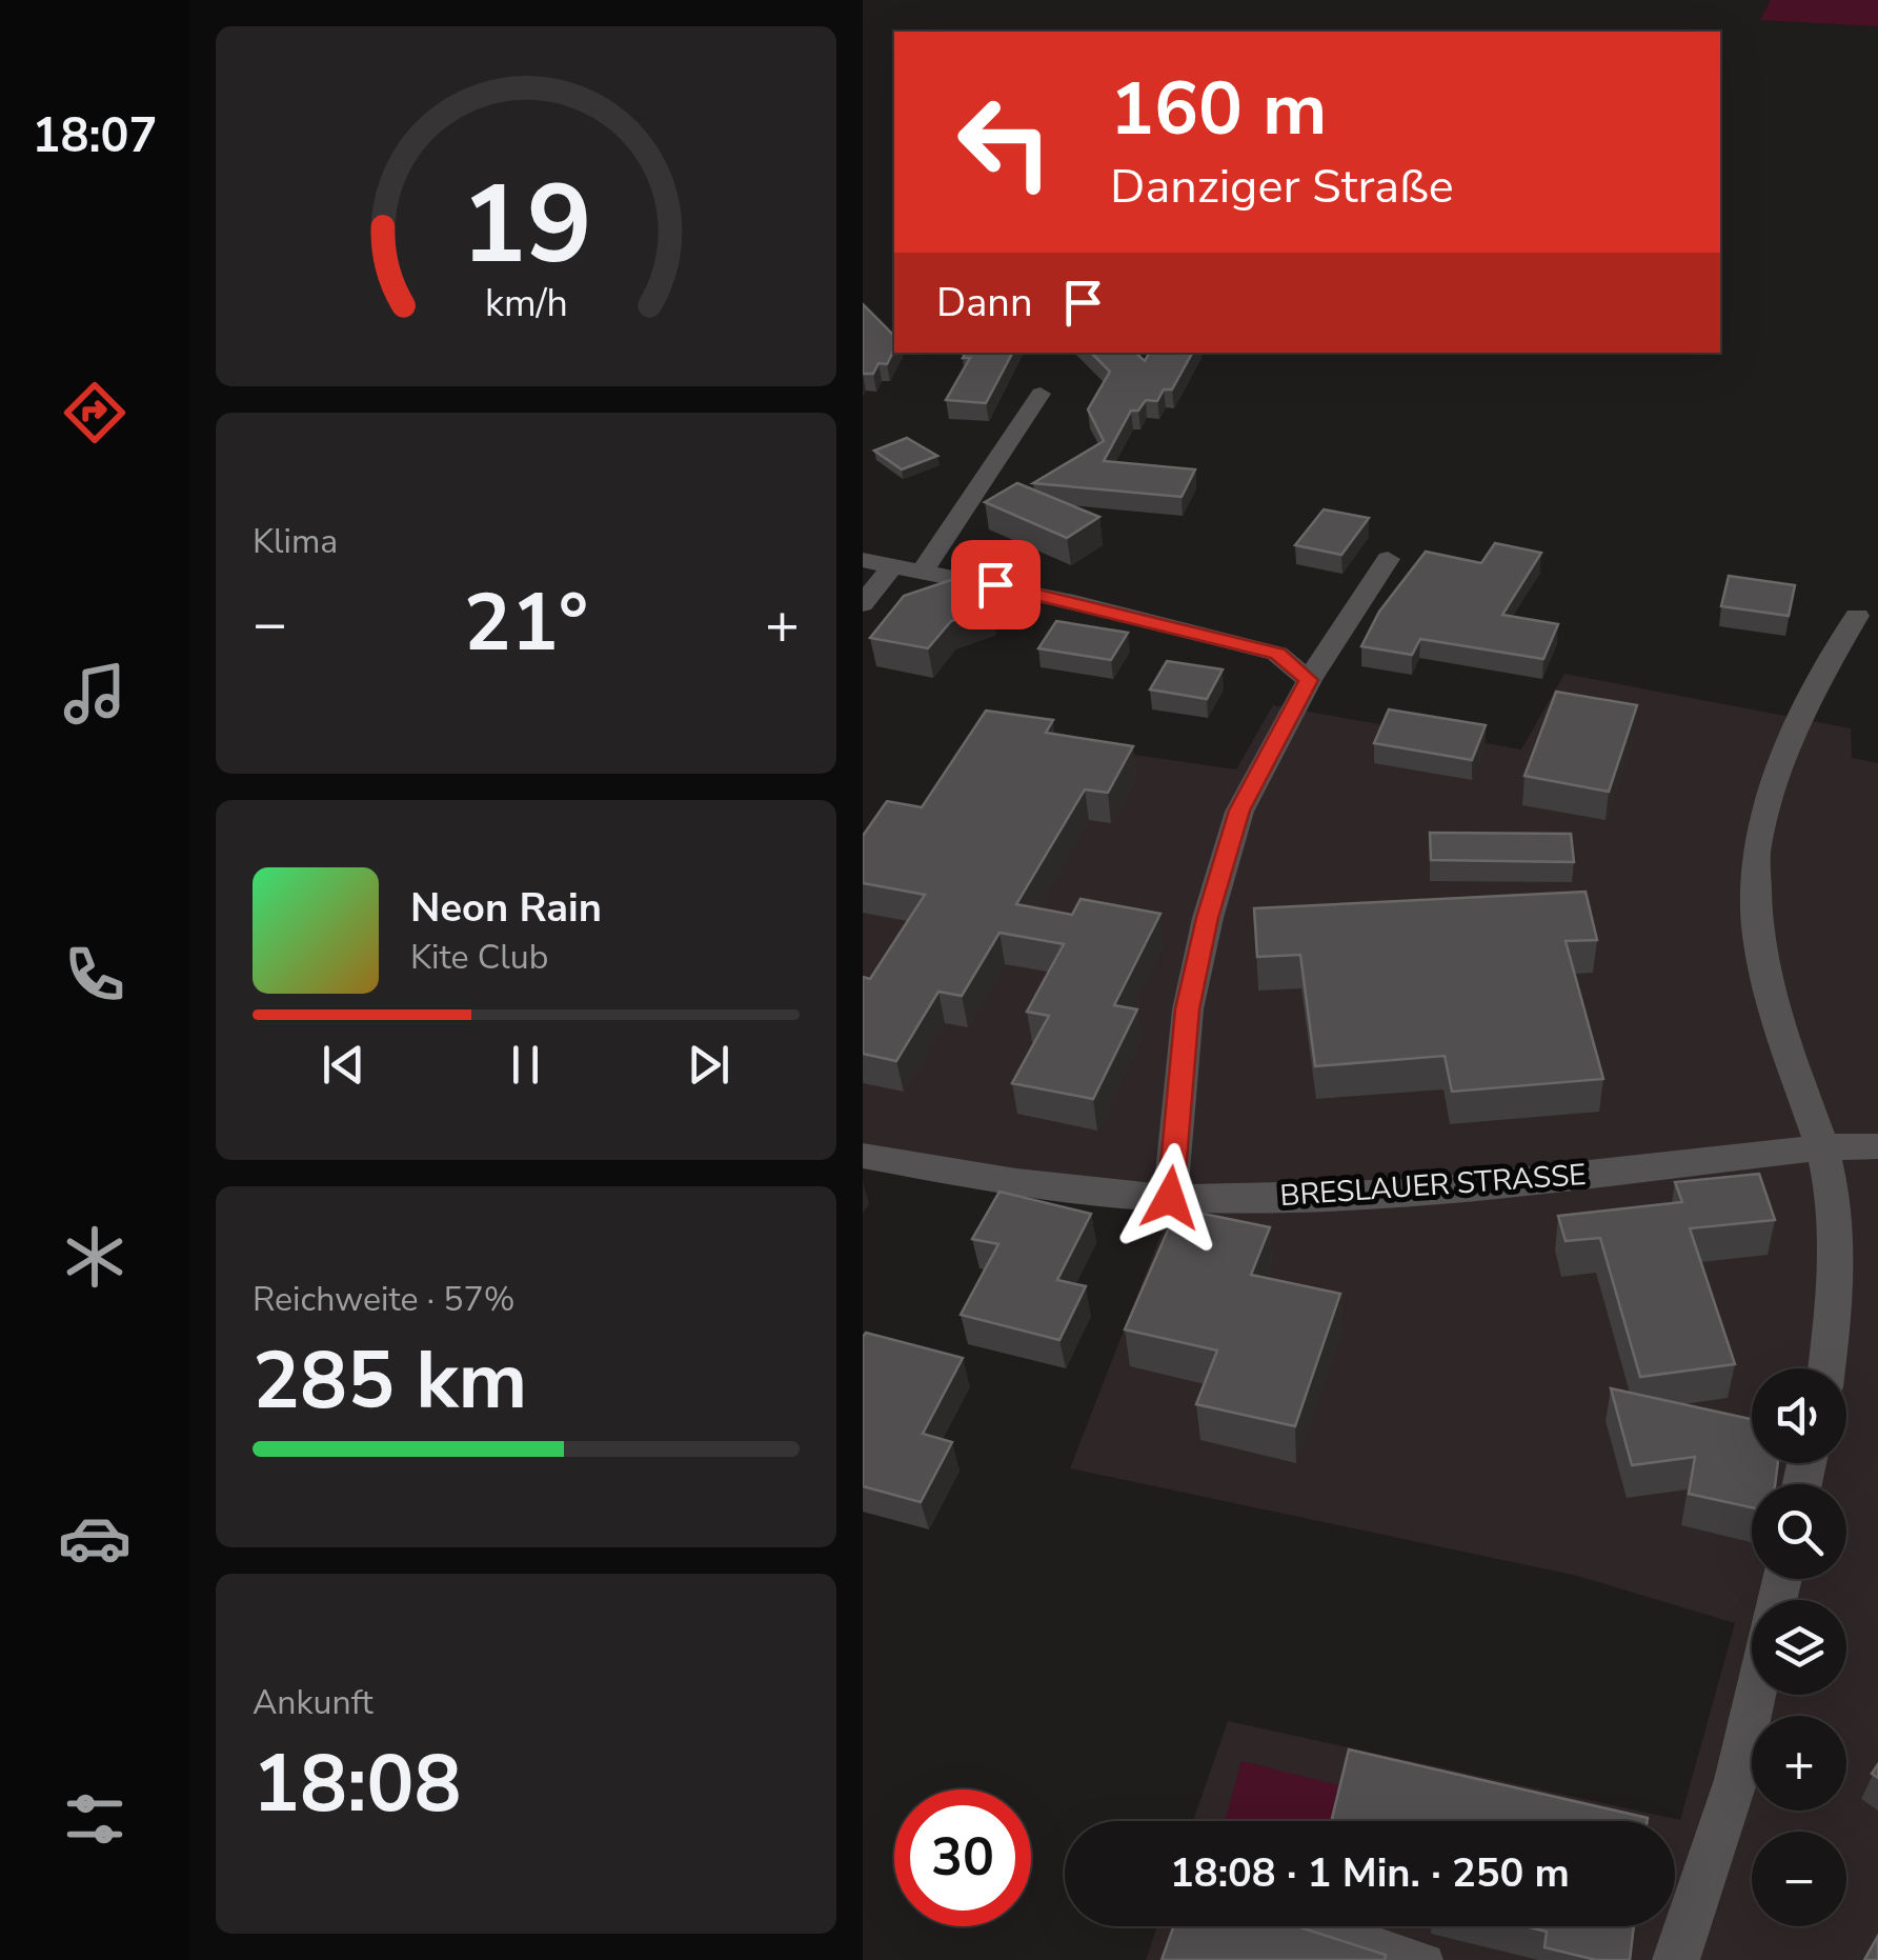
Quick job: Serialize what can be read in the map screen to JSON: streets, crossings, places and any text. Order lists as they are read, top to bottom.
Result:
{
  "streets": {
    "street": ["BRESLAUER STRASSE"]
  },
  "page": {
    "tabs": "18:07",
    "turn": ["160 m", "Danziger Straße"],
    "then": "Dann",
    "tile": [
      "Klima",
      ["Reichweite · 57%", "285 km"],
      ["Ankunft", "18:08"]
    ],
    "heat": ["−", "21°", "+"],
    "song": ["Neon Rain", "Kite Club"],
    "map_buttons": ["+", "−"],
    "limit": "30",
    "trip": "18:08 · 1 Min. · 250 m",
    "gauge": ["19", "km/h"]
  }
}
